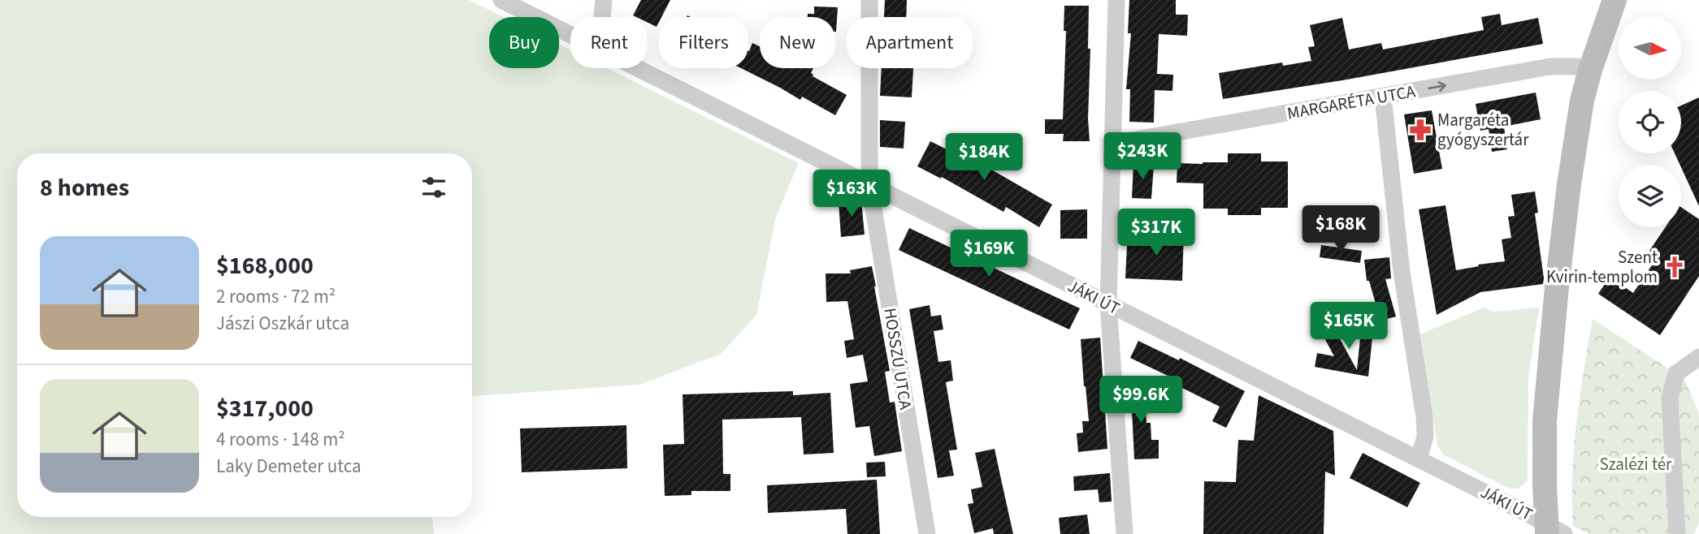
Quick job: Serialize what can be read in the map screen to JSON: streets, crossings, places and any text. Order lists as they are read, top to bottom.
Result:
{
  "streets": {
    "street": ["MARGARÉTA UTCA", "JÁKI ÚT", "HOSSZÚ UTCA"]
  },
  "crossings": [
    ["JÁKI ÚT", "HOSSZÚ UTCA"]
  ],
  "one_way": ["MARGARÉTA UTCA"],
  "parks": ["Szalézi tér"],
  "places": {
    "pharmacy": ["Margaréta gyógyszertár"],
    "church": ["Szent Kvirin-templom"]
  },
  "north": "right",
  "page": {
    "chip": [
      "Buy",
      "Rent",
      "Filters",
      "New",
      "Apartment"
    ],
    "price": [
      "$243K",
      "$184K",
      "$163K",
      "$168K",
      "$317K",
      "$169K",
      "$165K",
      "$99.6K"
    ],
    "heading": "8 homes",
    "list": [
      {
        "name": "$168,000",
        "note": "2 rooms · 72 m² · Jászi Oszkár utca"
      },
      {
        "name": "$317,000",
        "note": "4 rooms · 148 m² · Laky Demeter utca"
      }
    ]
  }
}
